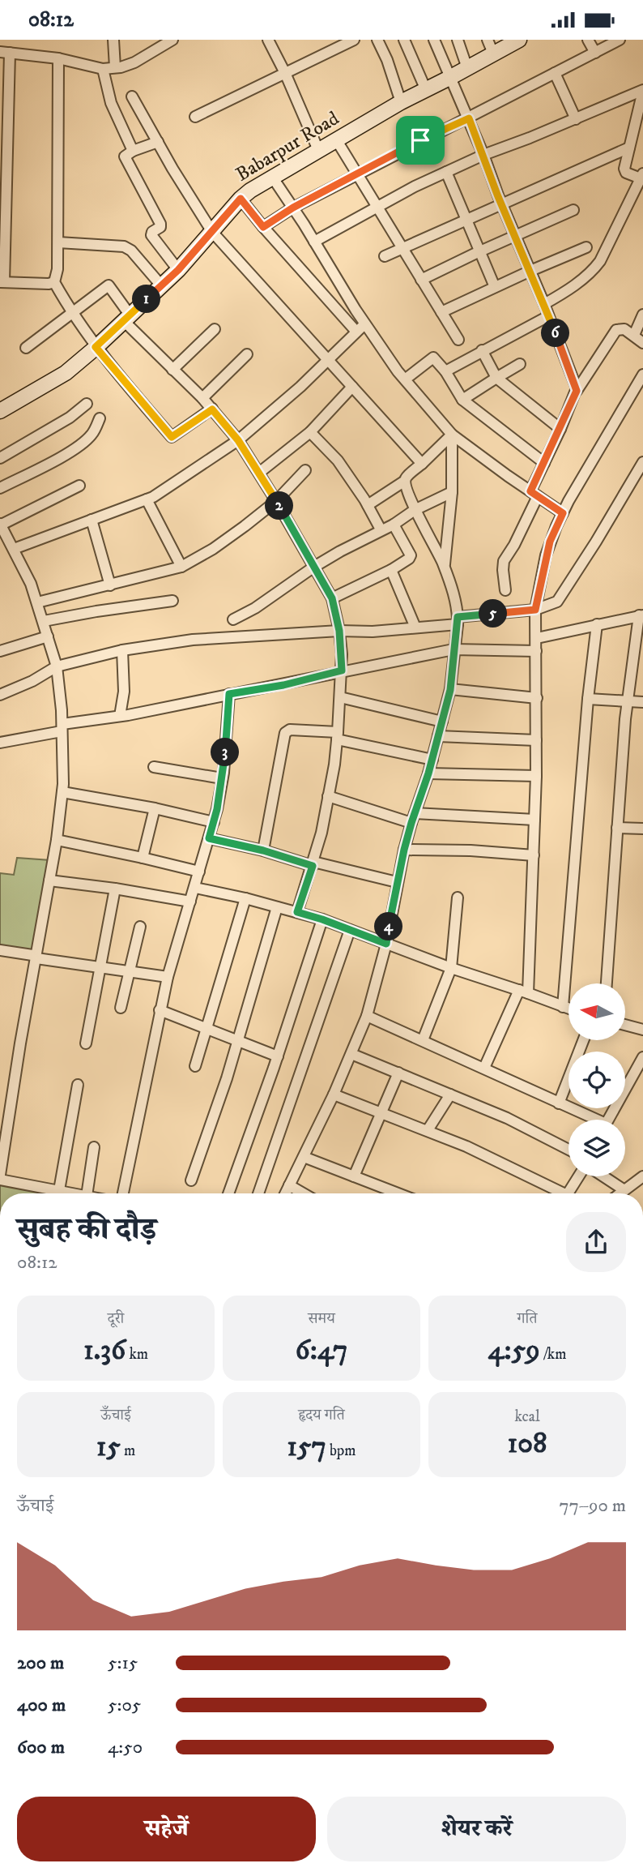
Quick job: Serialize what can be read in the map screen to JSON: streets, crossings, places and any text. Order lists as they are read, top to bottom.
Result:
{
  "streets": {
    "street": ["Babarpur Road"]
  },
  "north": "left",
  "page": {
    "status": "08:12",
    "pins": [
      "1",
      "6",
      "2",
      "5",
      "3",
      "4"
    ],
    "heading": ["सुबह की दौड़", "08:12"],
    "stats": [
      ["दूरी", "1.36 km"],
      ["समय", "6:47"],
      ["गति", "4:59 /km"],
      ["ऊँचाई", "15 m"],
      ["हृदय गति", "157 bpm"],
      ["kcal", "108"]
    ],
    "chart": ["ऊँचाई", "77–90 m"],
    "list": [
      {
        "name": "200 m",
        "note": "5:15"
      },
      {
        "name": "400 m",
        "note": "5:05"
      },
      {
        "name": "600 m",
        "note": "4:50"
      }
    ],
    "buttons": ["सहेजें", "शेयर करें"]
  }
}
